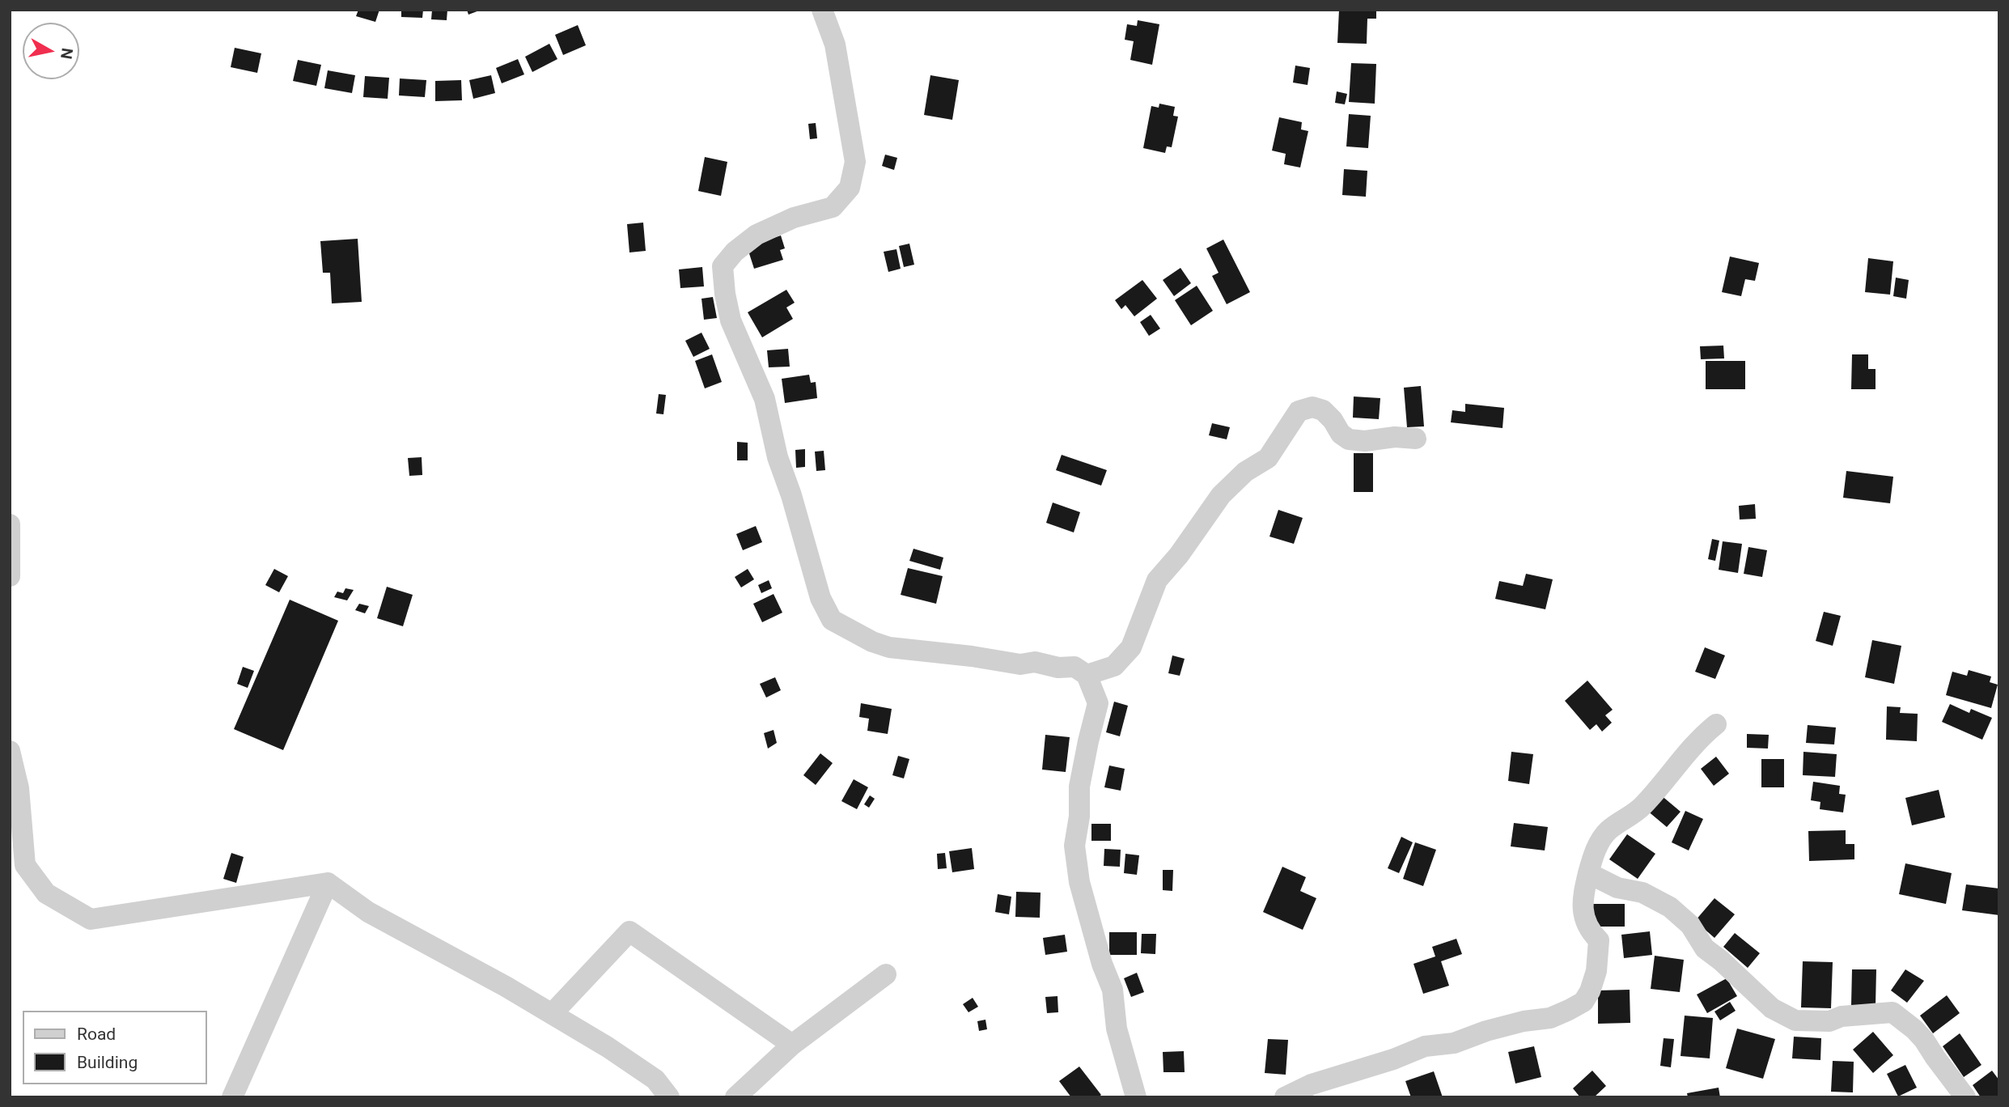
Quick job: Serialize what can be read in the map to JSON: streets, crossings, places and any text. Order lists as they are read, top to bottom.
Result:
{
  "legend": ["Road", "Building"],
  "north": "right"
}
